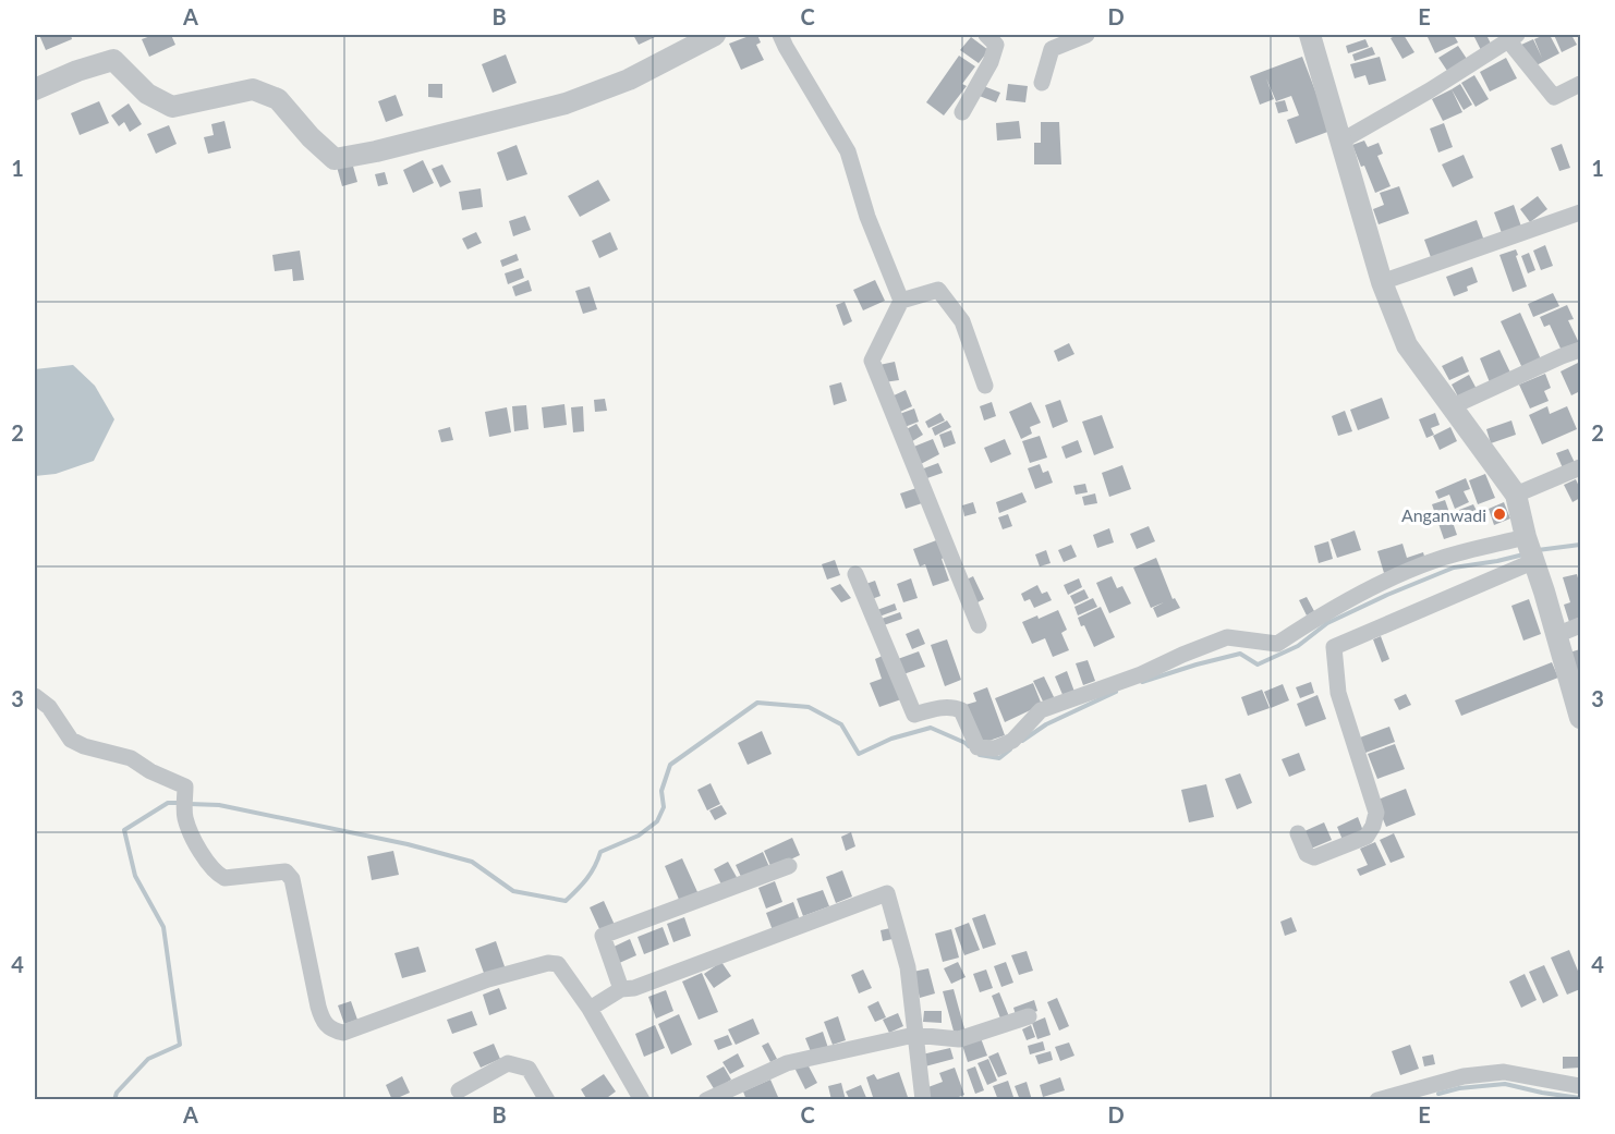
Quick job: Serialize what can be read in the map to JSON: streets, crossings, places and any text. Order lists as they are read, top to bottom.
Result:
{
  "places": ["Anganwadi"],
  "grid": {
    "columns": [
      "A",
      "B",
      "C",
      "D",
      "E"
    ],
    "rows": [
      "1",
      "2",
      "3",
      "4"
    ]
  }
}
